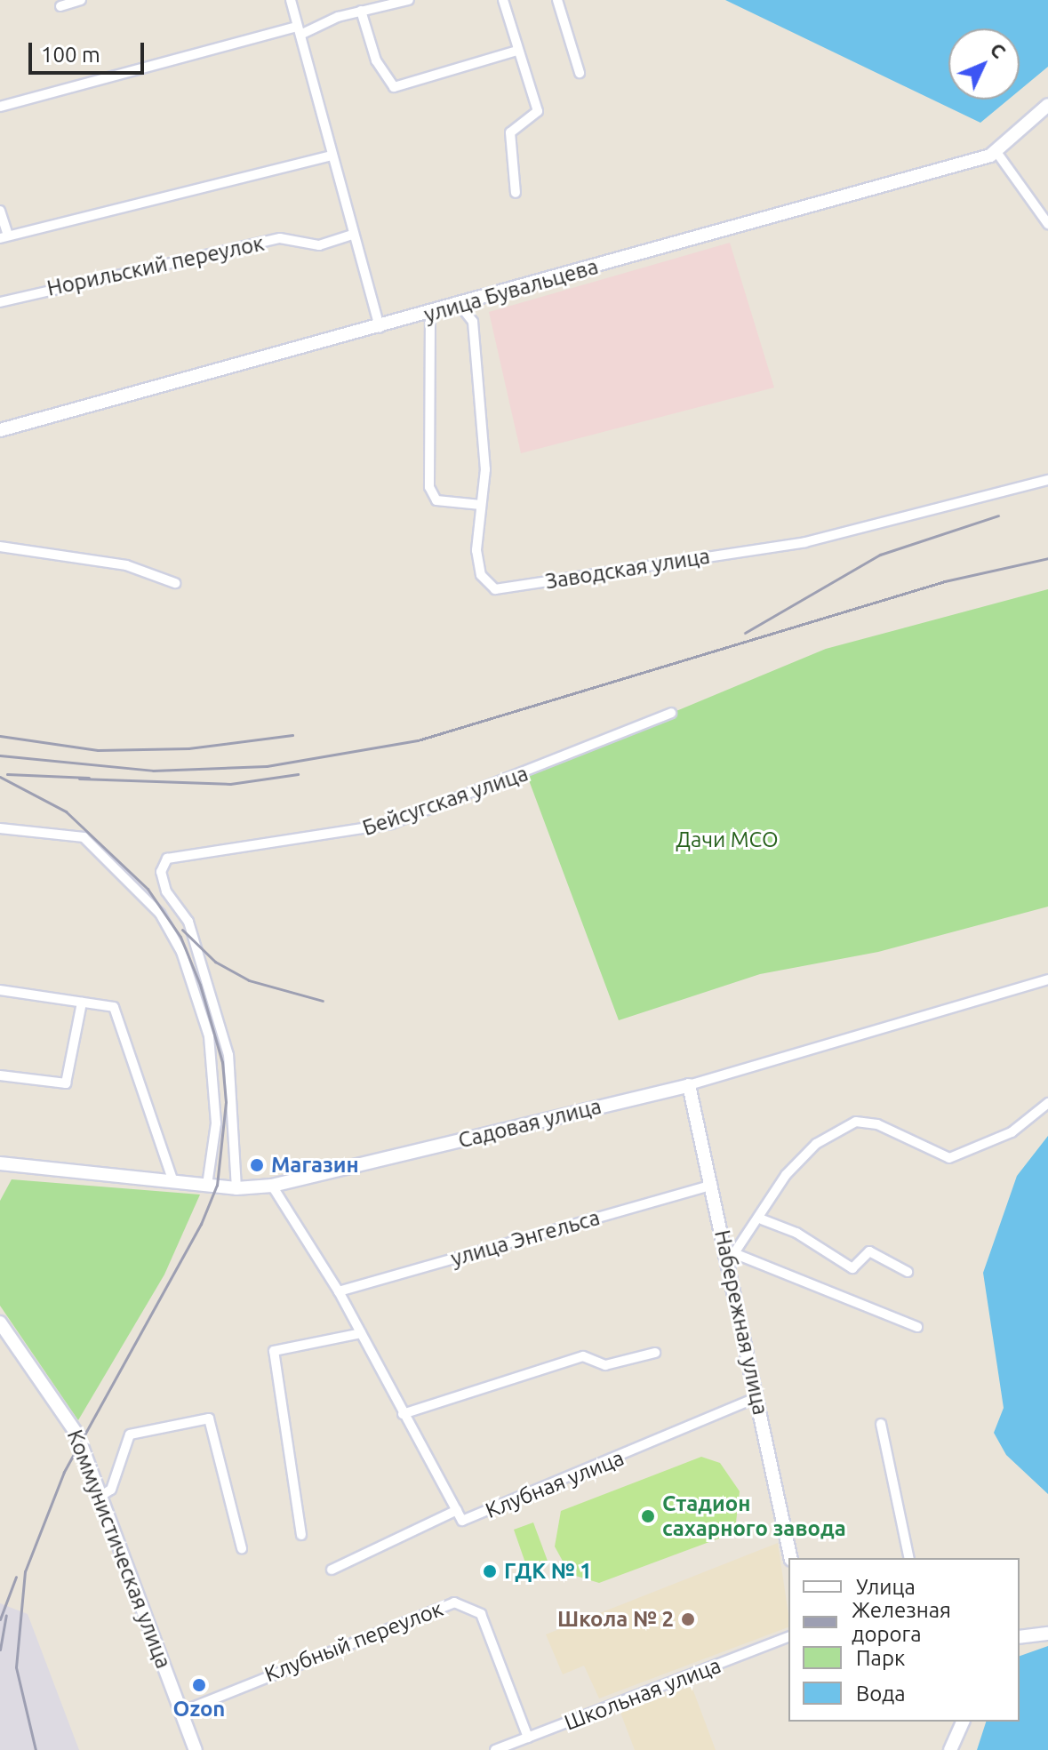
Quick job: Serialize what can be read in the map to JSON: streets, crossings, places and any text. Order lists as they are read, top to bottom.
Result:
{
  "streets": {
    "street": [
      "Норильский переулок",
      "улица Бувальцева",
      "Заводская улица",
      "Бейсугская улица",
      "Садовая улица",
      "улица Энгельса",
      "Набережная улица",
      "Клубная улица",
      "Коммунистическая улица",
      "Клубный переулок",
      "Школьная улица"
    ]
  },
  "crossings": [
    ["улица Бувальцева", "Заводская улица"],
    ["Бейсугская улица", "Садовая улица"],
    ["Садовая улица", "Набережная улица"],
    ["Садовая улица", "Клубная улица"],
    ["улица Энгельса", "Набережная улица"],
    ["улица Энгельса", "Клубная улица"],
    ["Набережная улица", "Клубная улица"],
    ["Коммунистическая улица", "Клубный переулок"],
    ["Клубный переулок", "Школьная улица"]
  ],
  "parks": ["Дачи МСО"],
  "places": [
    "Магазин",
    "Стадион сахарного завода",
    "ГДК № 1",
    "Школа № 2",
    "Ozon"
  ],
  "legend": [
    "Улица",
    "Железная дорога",
    "Парк",
    "Вода"
  ],
  "scale_bar": "100 m",
  "north": "top right"
}
